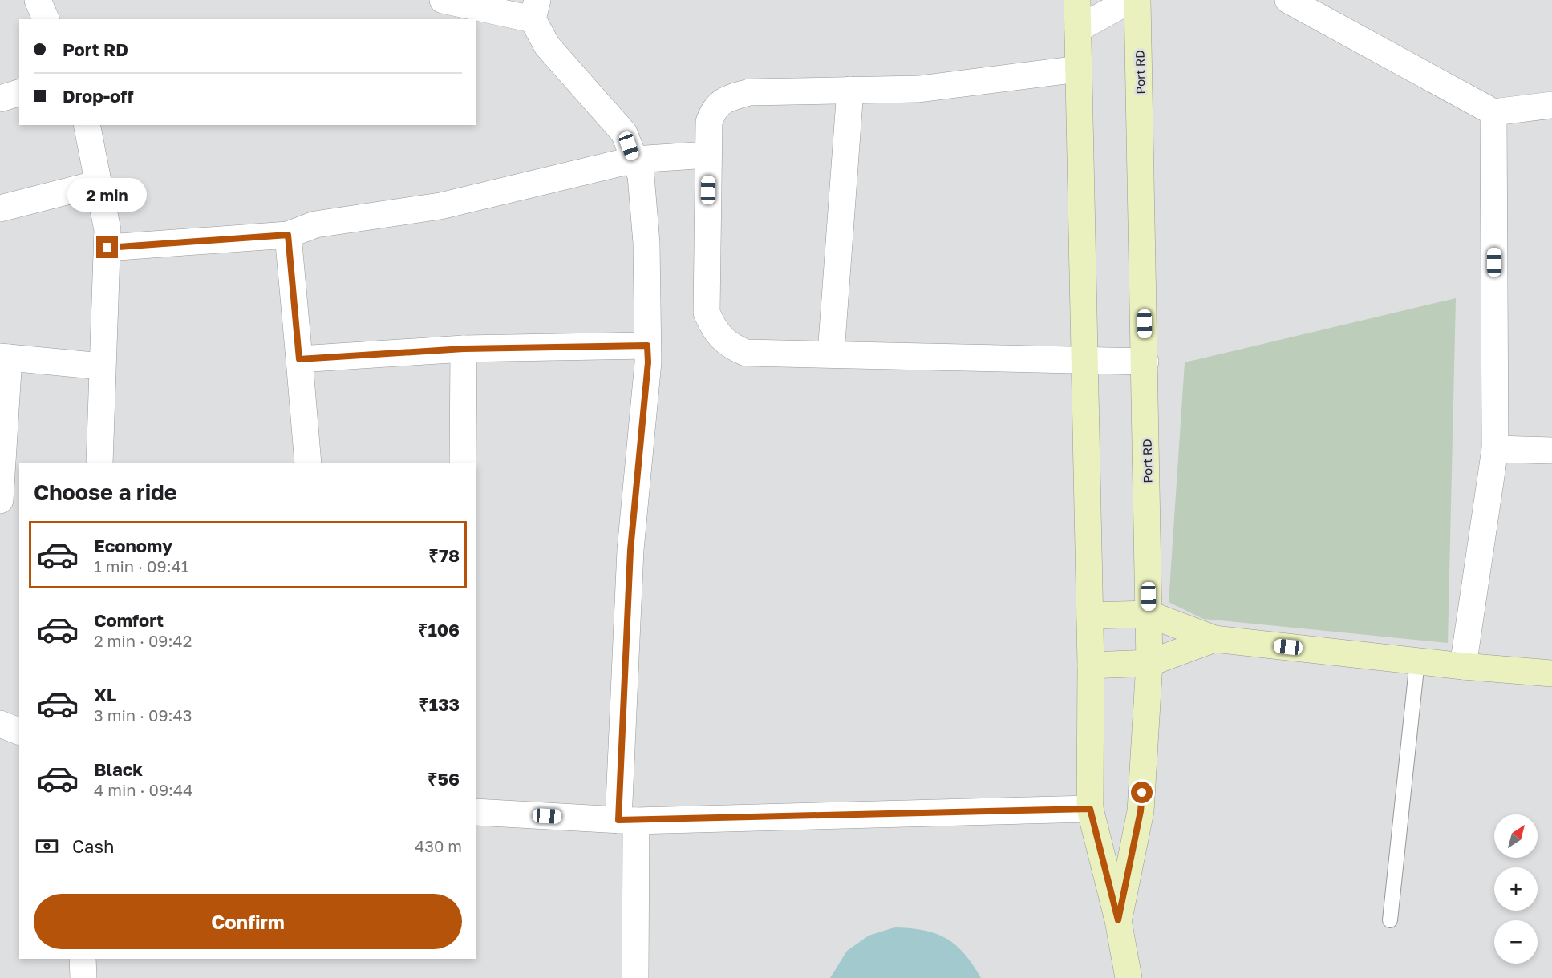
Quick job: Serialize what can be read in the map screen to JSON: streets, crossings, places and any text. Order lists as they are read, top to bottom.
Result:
{
  "streets": {
    "main road": ["Port RD"]
  },
  "north": "top right",
  "page": {
    "banner": ["Port RD", "Drop-off"],
    "bubble": "2 min",
    "heading": "Choose a ride",
    "list": [
      {
        "name": "Economy",
        "note": "1 min · 09:41",
        "value": "₹78"
      },
      {
        "name": "Comfort",
        "note": "2 min · 09:42",
        "value": "₹106"
      },
      {
        "name": "XL",
        "note": "3 min · 09:43",
        "value": "₹133"
      },
      {
        "name": "Black",
        "note": "4 min · 09:44",
        "value": "₹56"
      }
    ],
    "map_buttons": ["+", "−"],
    "pay": ["Cash", "430 m"],
    "buttons": "Confirm"
  }
}
